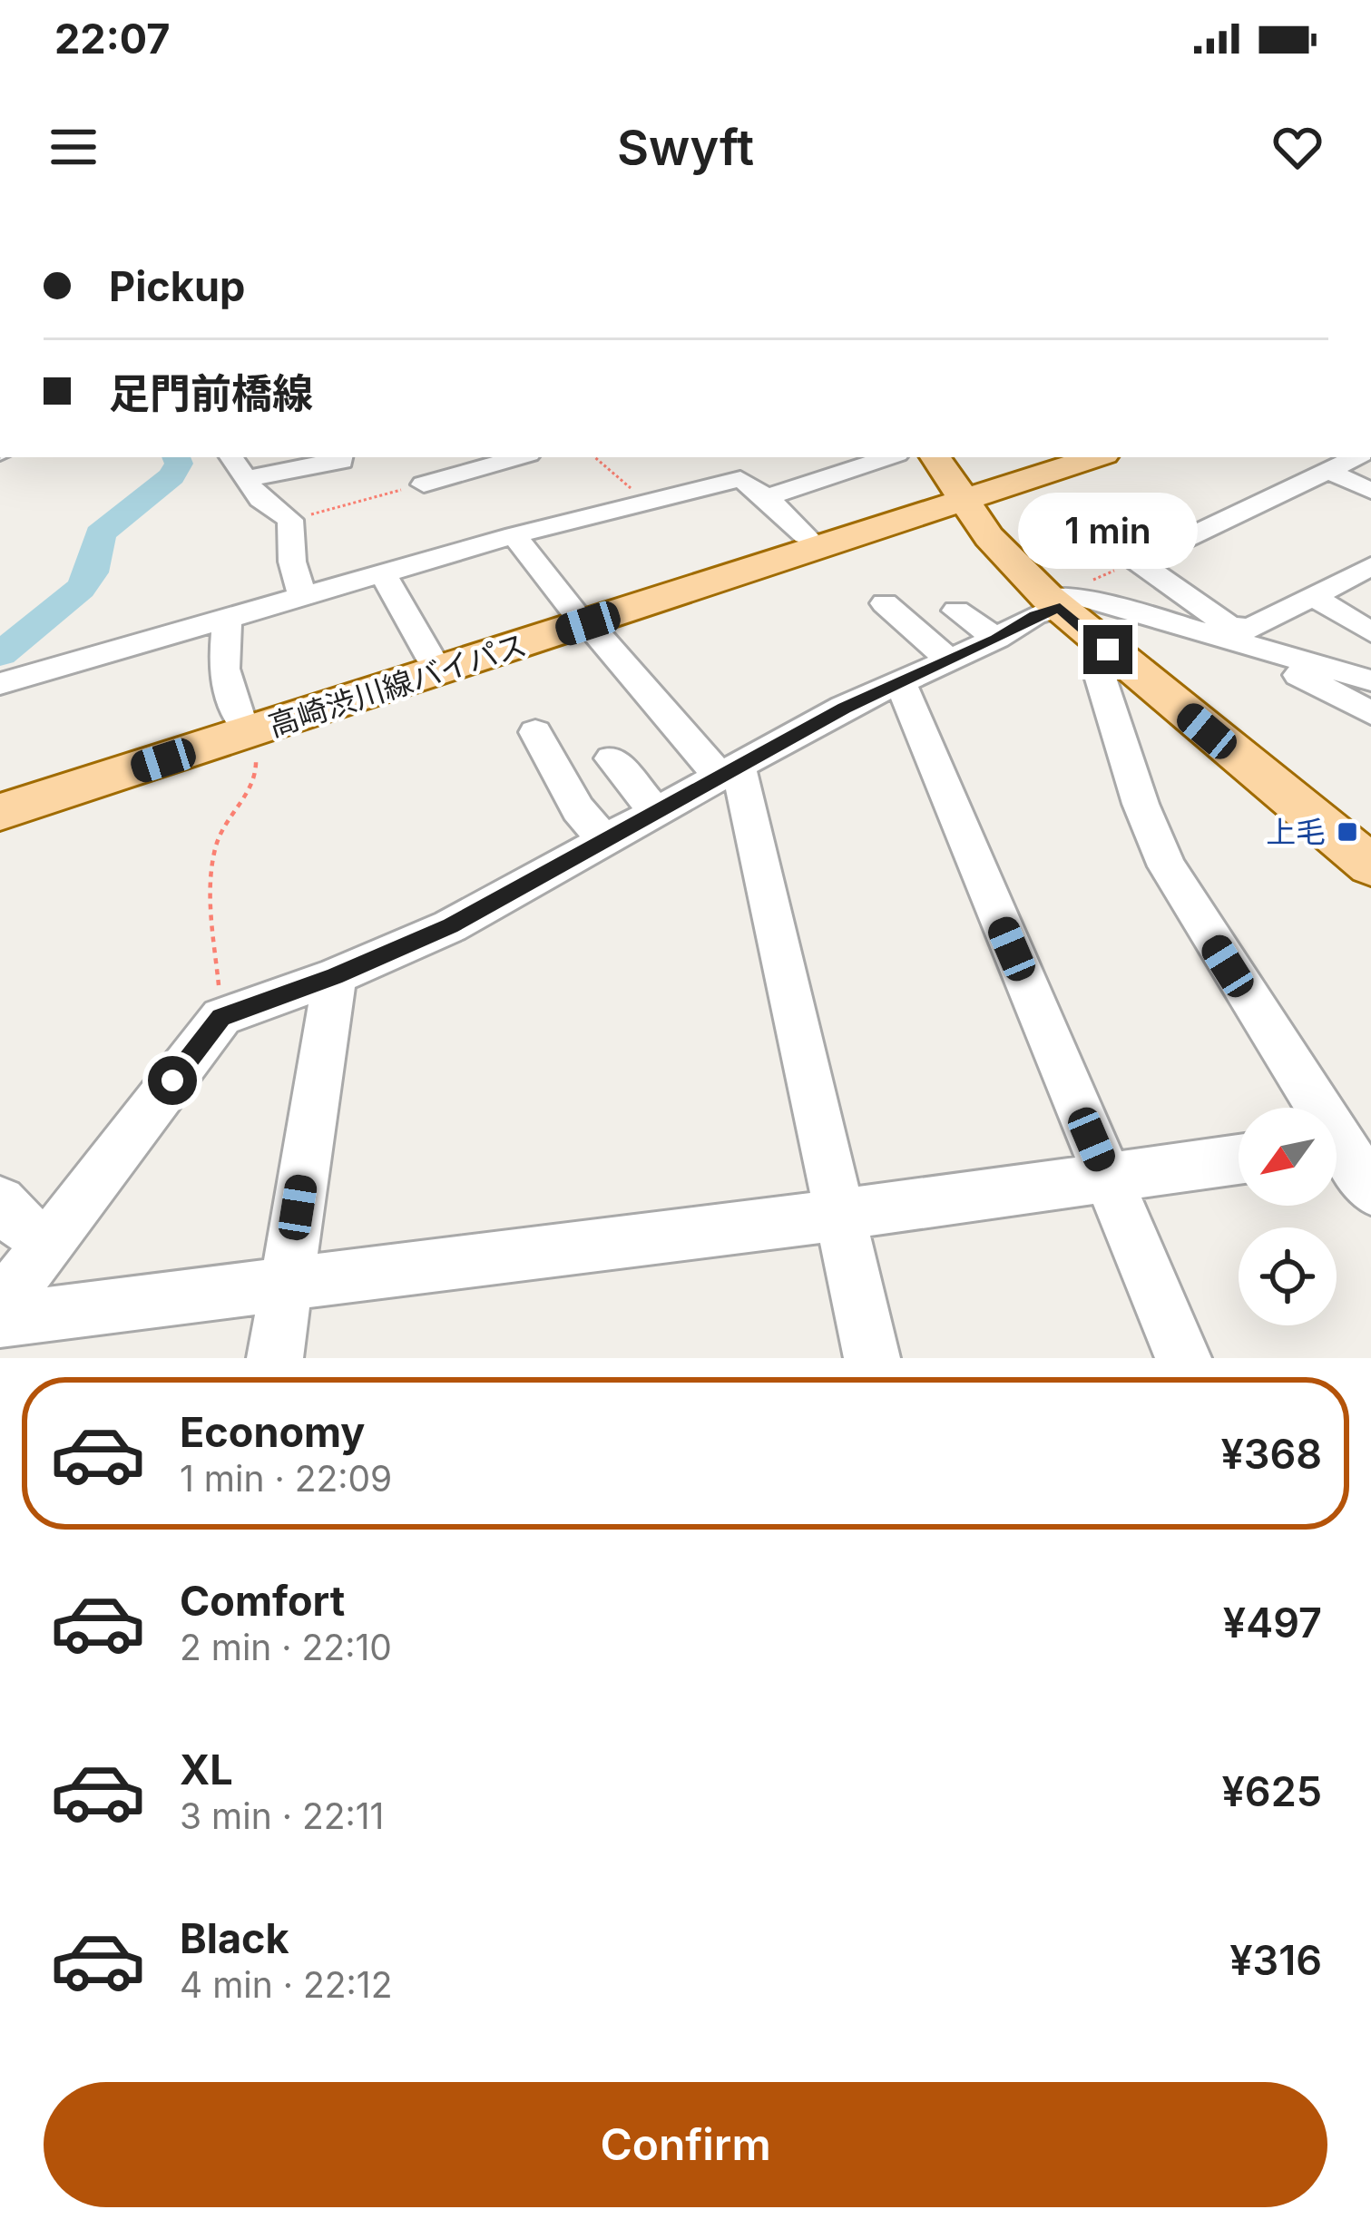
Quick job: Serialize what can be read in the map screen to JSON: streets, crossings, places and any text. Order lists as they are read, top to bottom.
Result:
{
  "streets": {
    "main road": ["高崎渋川線バイパス"]
  },
  "places": {
    "transit": ["上毛"]
  },
  "north": "bottom left",
  "page": {
    "status": "22:07",
    "header": "Swyft",
    "banner": ["Pickup", "足門前橋線"],
    "bubble": "1 min",
    "list": [
      {
        "name": "Economy",
        "note": "1 min · 22:09",
        "value": "¥368"
      },
      {
        "name": "Comfort",
        "note": "2 min · 22:10",
        "value": "¥497"
      },
      {
        "name": "XL",
        "note": "3 min · 22:11",
        "value": "¥625"
      },
      {
        "name": "Black",
        "note": "4 min · 22:12",
        "value": "¥316"
      }
    ],
    "buttons": "Confirm"
  }
}
